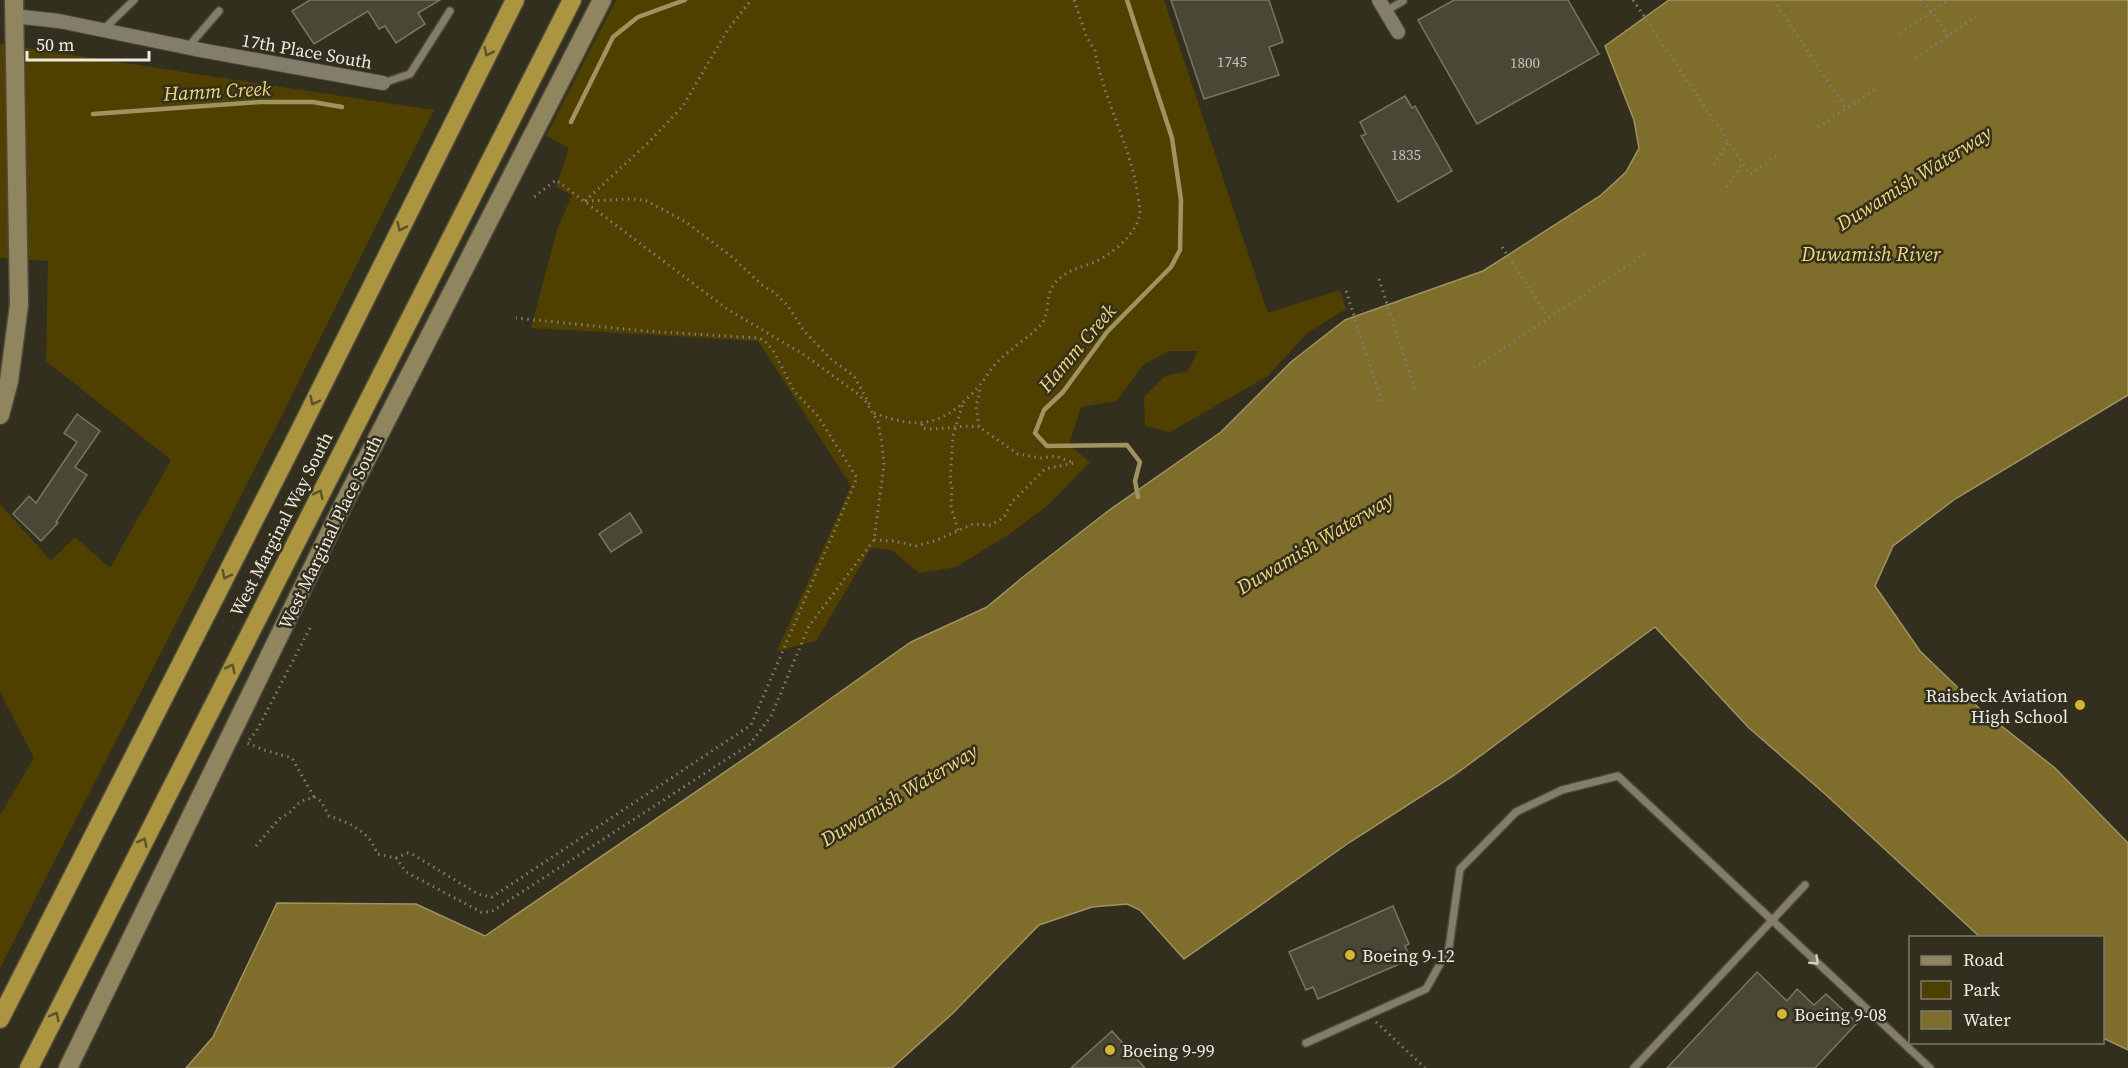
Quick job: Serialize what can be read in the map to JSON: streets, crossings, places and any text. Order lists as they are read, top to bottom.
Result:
{
  "streets": {
    "highway": ["West Marginal Way South"],
    "street": ["17th Place South", "West Marginal Place South"]
  },
  "water": ["Hamm Creek", "Duwamish Waterway", "Duwamish River"],
  "places": [
    "Raisbeck Aviation High School",
    "Boeing 9-12",
    "Boeing 9-08",
    "Boeing 9-99"
  ],
  "house_numbers": ["1745", "1800", "1835"],
  "legend": ["Road", "Park", "Water"],
  "scale_bar": "50 m"
}
